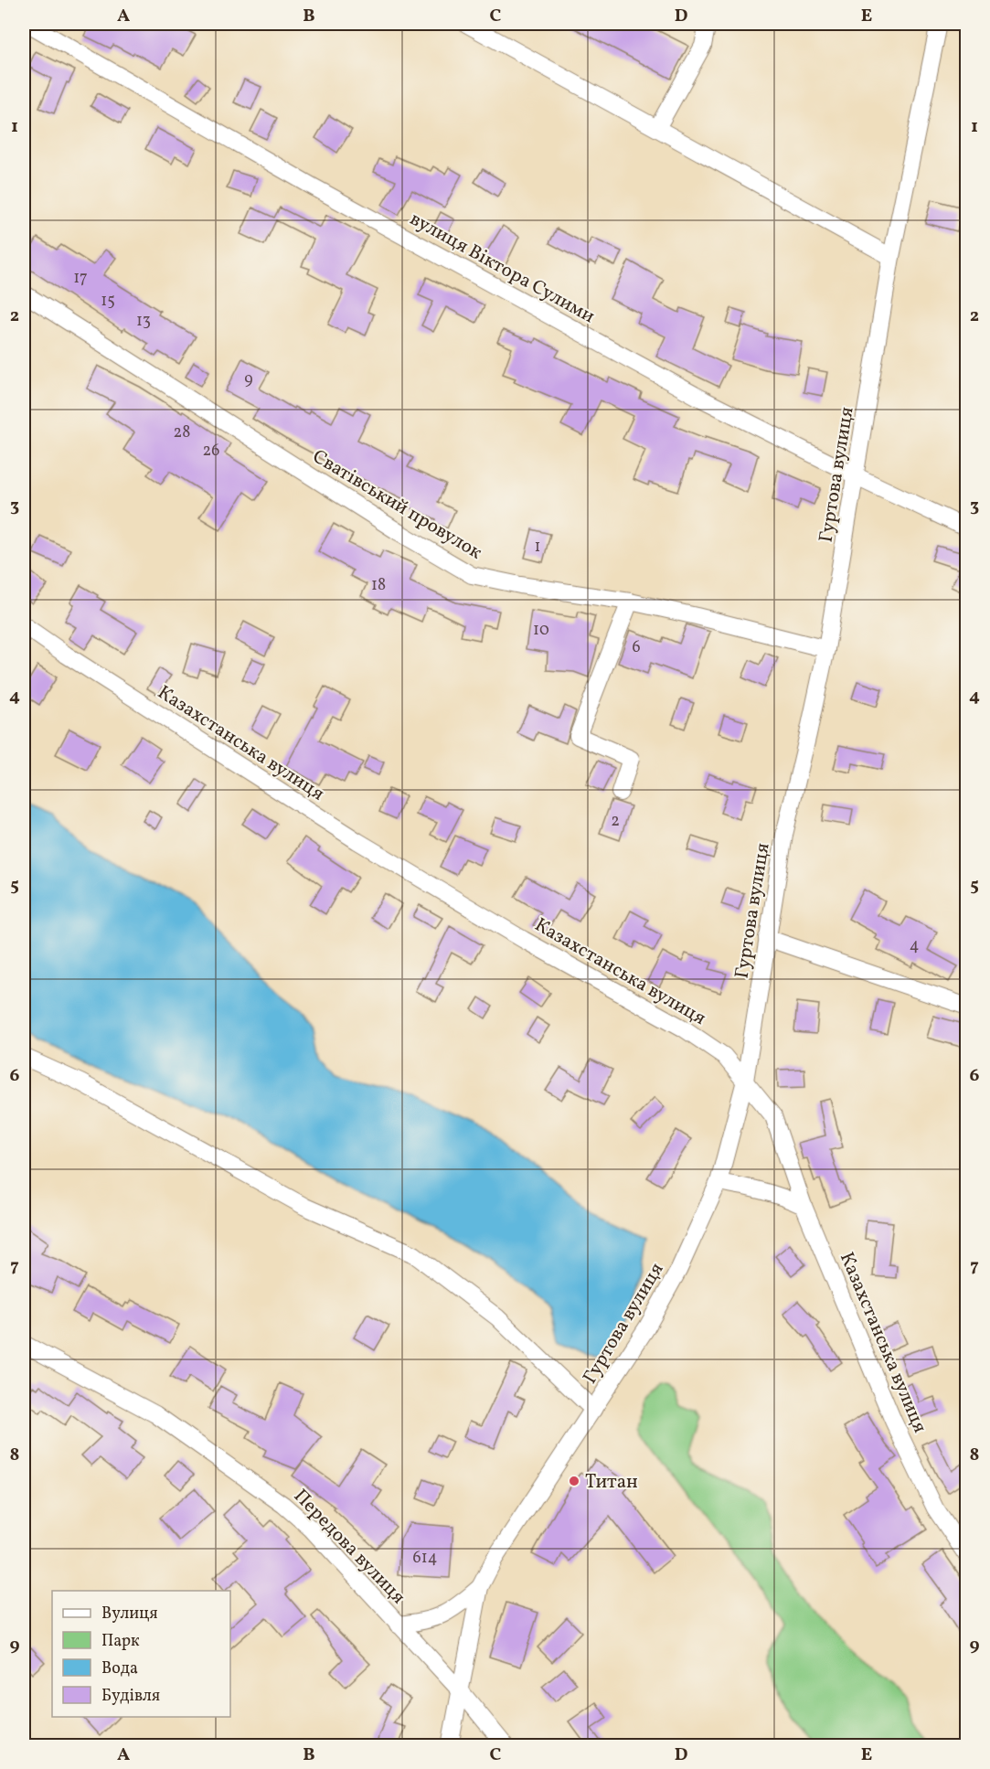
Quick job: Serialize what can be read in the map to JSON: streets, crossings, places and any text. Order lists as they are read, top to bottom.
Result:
{
  "streets": {
    "street": [
      "вулиця Віктора Сулими",
      "Гуртова вулиця",
      "Сватівський провулок",
      "Казахстанська вулиця",
      "Передова вулиця"
    ]
  },
  "crossings": [
    ["вулиця Віктора Сулими", "Гуртова вулиця"],
    ["Гуртова вулиця", "Сватівський провулок"],
    ["Гуртова вулиця", "Казахстанська вулиця"],
    ["Гуртова вулиця", "Передова вулиця"]
  ],
  "places": ["Титан"],
  "house_numbers": [
    "17",
    "15",
    "13",
    "9",
    "28",
    "26",
    "1",
    "18",
    "10",
    "6",
    "2",
    "4",
    "614"
  ],
  "legend": [
    "Вулиця",
    "Парк",
    "Вода",
    "Будівля"
  ],
  "grid": {
    "columns": [
      "A",
      "B",
      "C",
      "D",
      "E"
    ],
    "rows": [
      "1",
      "2",
      "3",
      "4",
      "5",
      "6",
      "7",
      "8",
      "9"
    ]
  }
}
